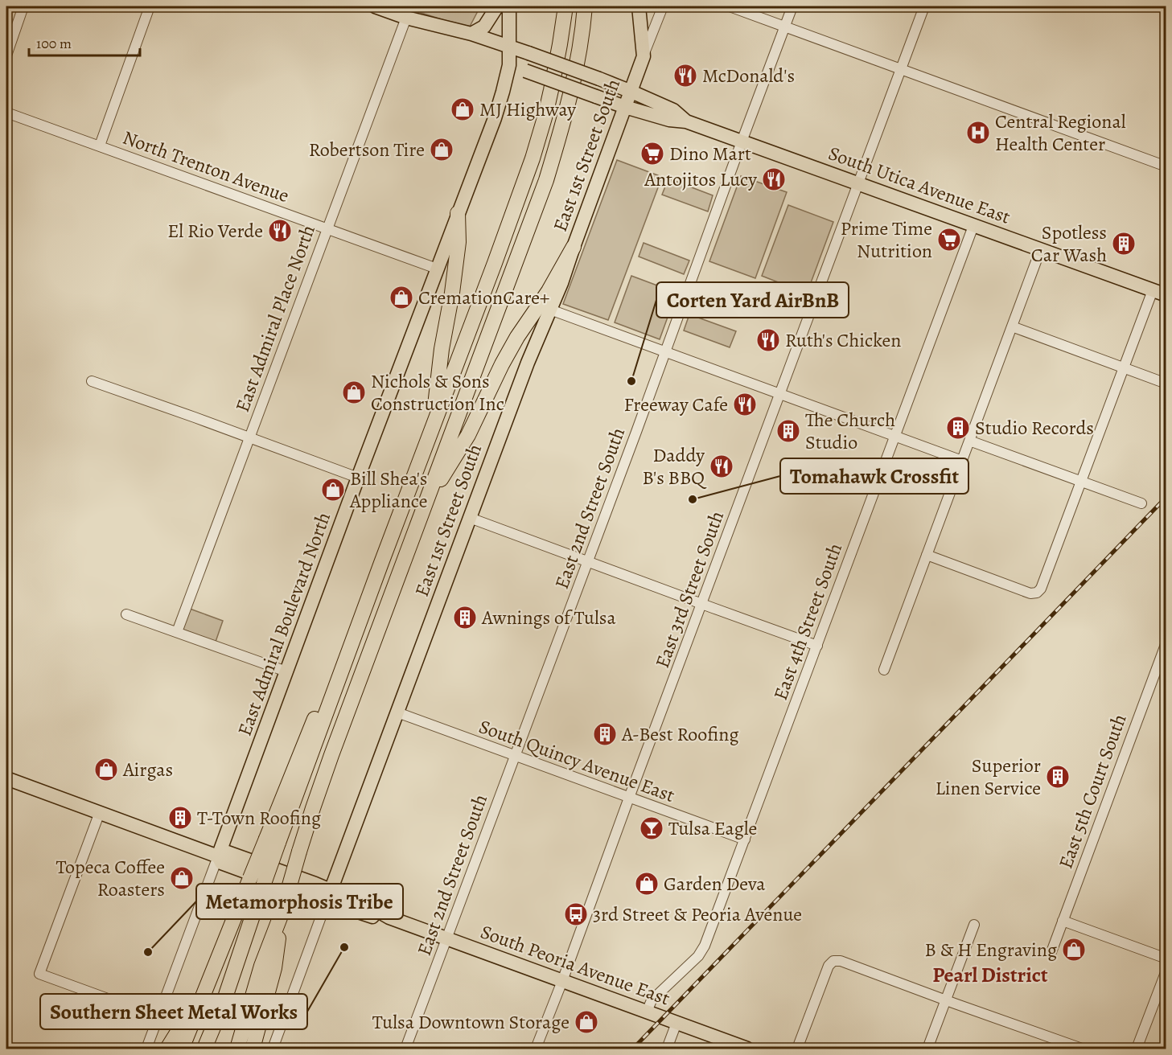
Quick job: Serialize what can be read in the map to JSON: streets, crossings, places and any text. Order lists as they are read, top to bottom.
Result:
{
  "streets": {
    "main road": [
      "East 1st Street South",
      "South Utica Avenue East",
      "East Admiral Boulevard North",
      "South Peoria Avenue East"
    ],
    "street": [
      "North Trenton Avenue",
      "East Admiral Place North",
      "East 2nd Street South",
      "East 3rd Street South",
      "East 4th Street South",
      "South Quincy Avenue East",
      "East 5th Court South"
    ]
  },
  "crossings": [
    ["East 1st Street South", "South Utica Avenue East"],
    ["East 1st Street South", "South Quincy Avenue East"],
    ["East 1st Street South", "South Peoria Avenue East"],
    ["North Trenton Avenue", "East Admiral Place North"],
    ["North Trenton Avenue", "East Admiral Boulevard North"],
    ["South Utica Avenue East", "East Admiral Place North"],
    ["South Utica Avenue East", "East 2nd Street South"],
    ["South Utica Avenue East", "East 3rd Street South"],
    ["South Utica Avenue East", "East 4th Street South"],
    ["South Utica Avenue East", "East Admiral Boulevard North"],
    ["East 2nd Street South", "South Quincy Avenue East"],
    ["East 2nd Street South", "South Peoria Avenue East"],
    ["East 3rd Street South", "South Quincy Avenue East"],
    ["East 3rd Street South", "South Peoria Avenue East"],
    ["East 4th Street South", "South Quincy Avenue East"],
    ["East 4th Street South", "South Peoria Avenue East"],
    ["East Admiral Boulevard North", "South Peoria Avenue East"]
  ],
  "districts": ["Pearl District"],
  "places": {
    "restaurant": [
      "McDonald's",
      "Antojitos Lucy",
      "El Rio Verde",
      "Ruth's Chicken",
      "Freeway Cafe",
      "Daddy B's BBQ"
    ],
    "shop": [
      "MJ Highway",
      "Robertson Tire",
      "CremationCare+",
      "Nichols & Sons Construction Inc",
      "Bill Shea's Appliance",
      "Airgas",
      "Topeca Coffee Roasters",
      "Garden Deva",
      "B & H Engraving",
      "Tulsa Downtown Storage"
    ],
    "hospital": ["Central Regional Health Center"],
    "supermarket": ["Dino Mart", "Prime Time Nutrition"],
    "building": [
      "Spotless Car Wash",
      "Studio Records",
      "The Church Studio",
      "Awnings of Tulsa",
      "A-Best Roofing",
      "Superior Linen Service",
      "T-Town Roofing"
    ],
    "other": [
      "Corten Yard AirBnB",
      "Tomahawk Crossfit",
      "Southern Sheet Metal Works",
      "Metamorphosis Tribe"
    ],
    "bar": ["Tulsa Eagle"],
    "bus stop": ["3rd Street & Peoria Avenue"]
  },
  "scale_bar": "100 m"
}
